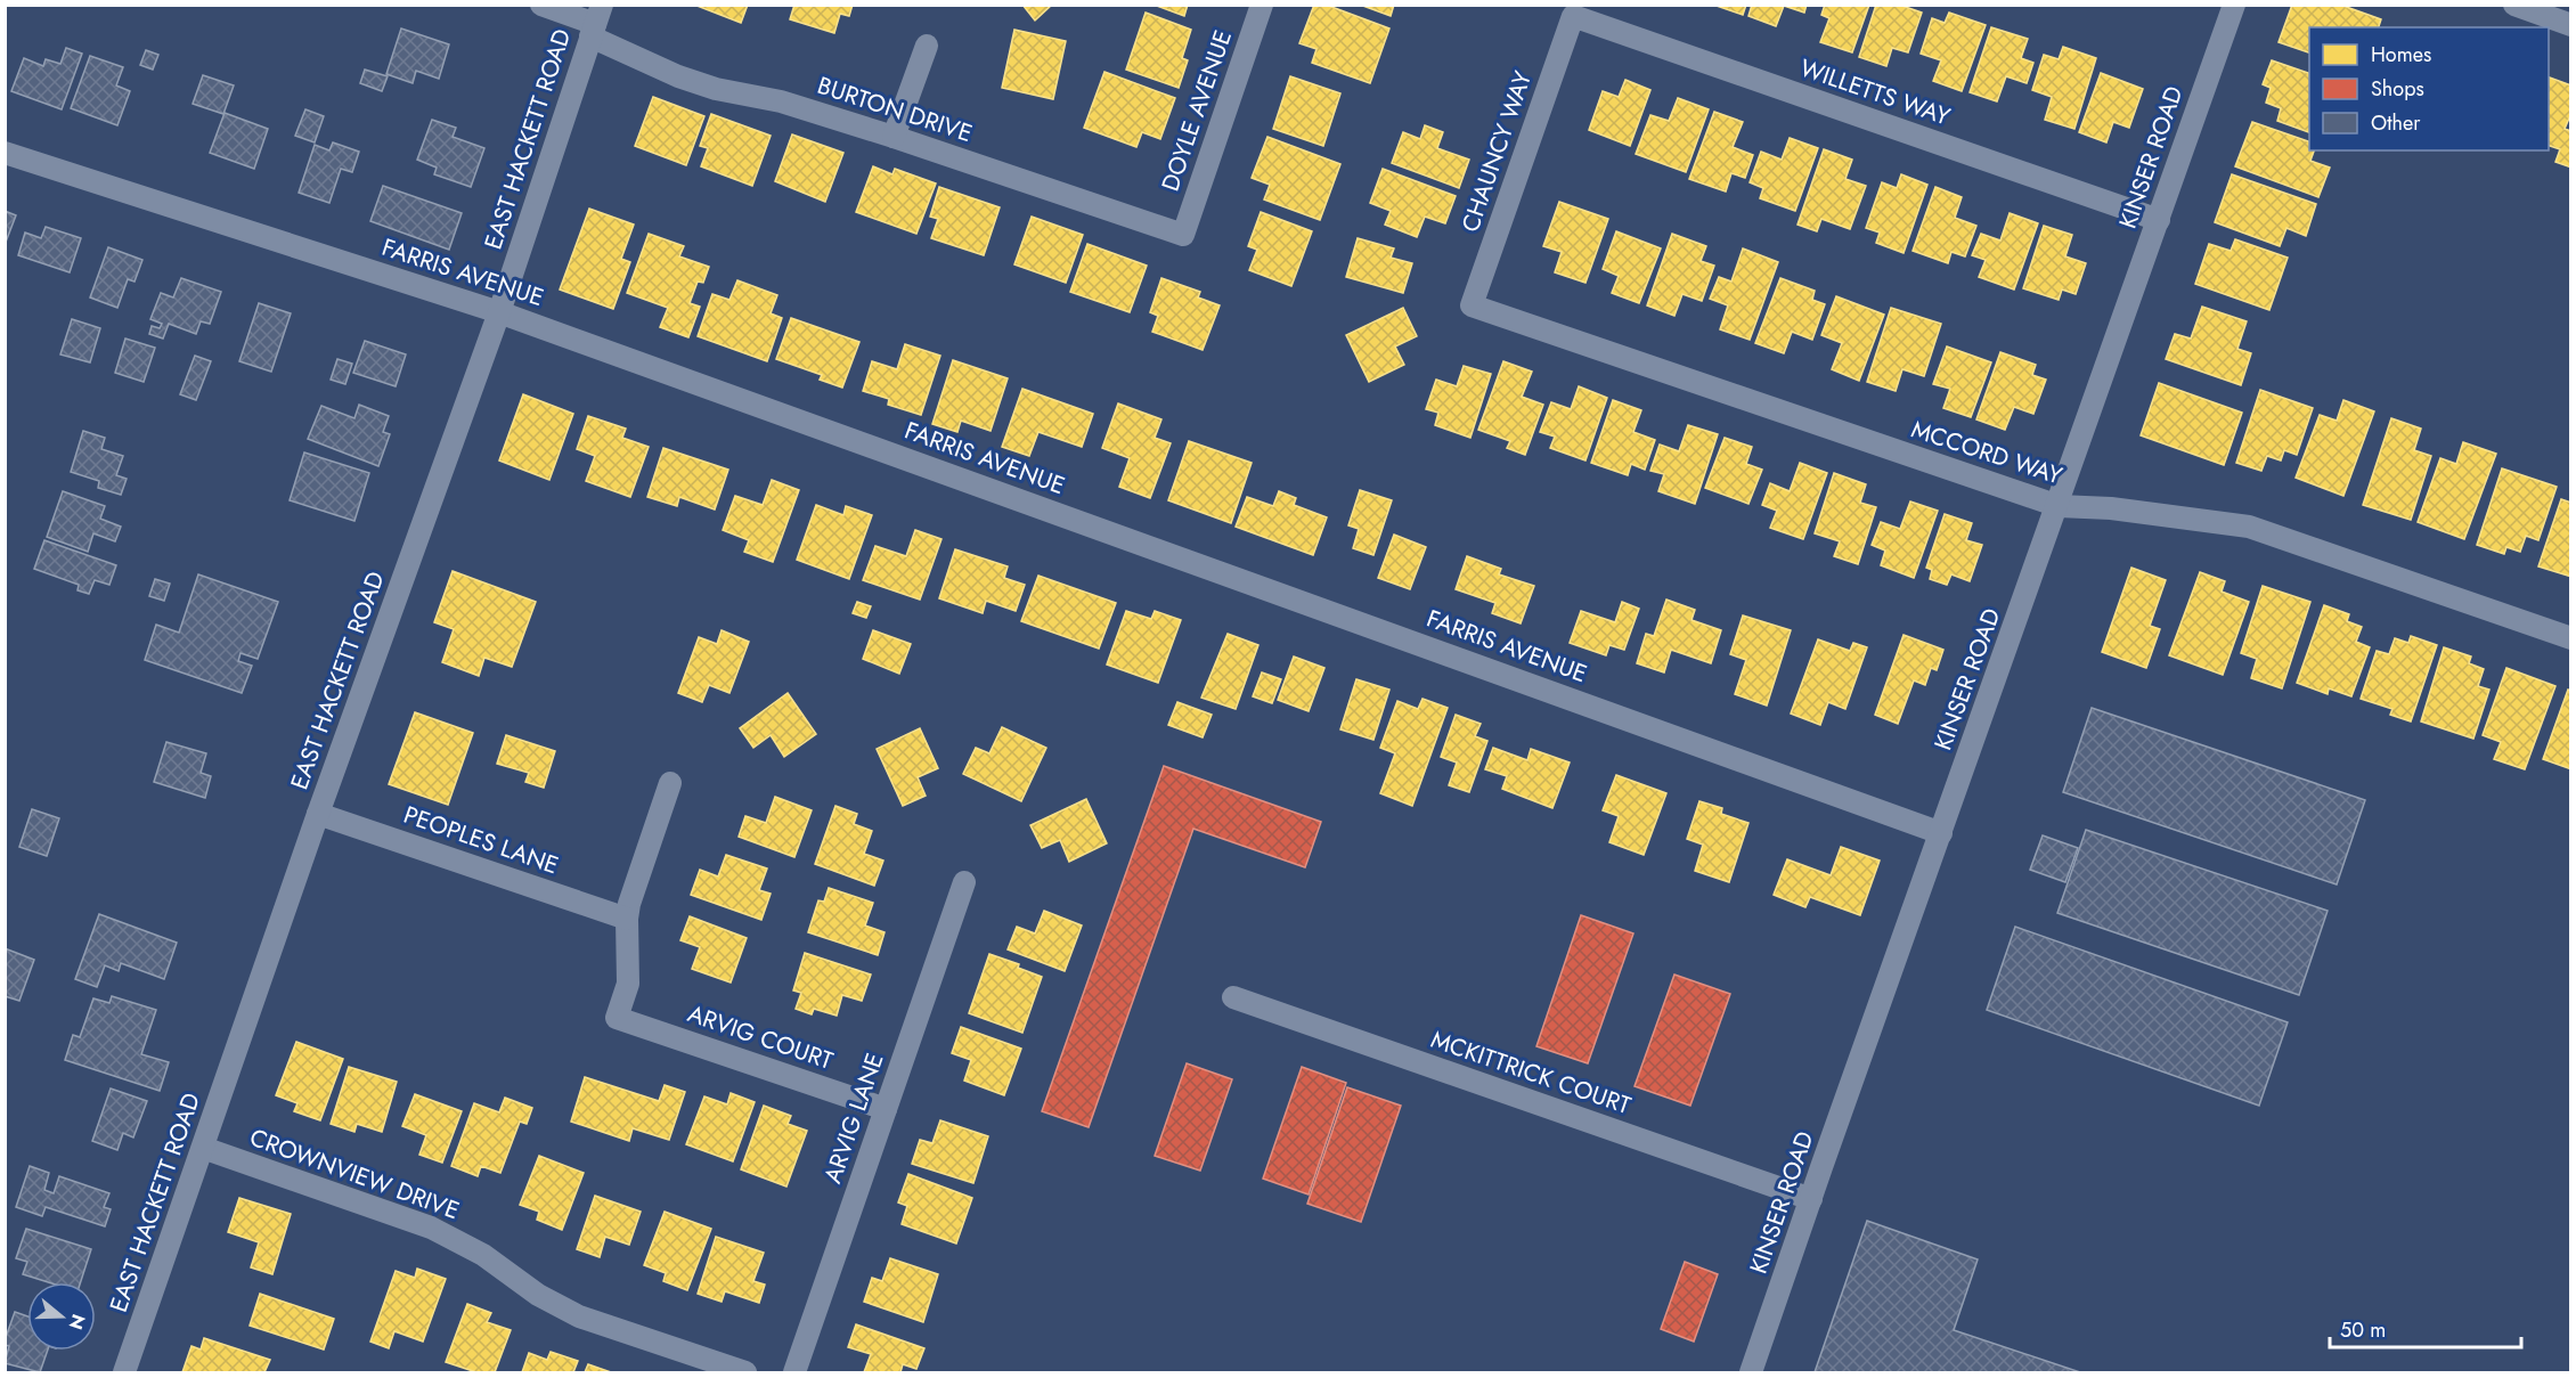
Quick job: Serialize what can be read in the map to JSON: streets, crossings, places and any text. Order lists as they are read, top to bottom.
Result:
{
  "streets": {
    "street": [
      "WILLETTS WAY",
      "BURTON DRIVE",
      "DOYLE AVENUE",
      "EAST HACKETT ROAD",
      "CHAUNCY WAY",
      "KINSER ROAD",
      "FARRIS AVENUE",
      "MCCORD WAY",
      "PEOPLES LANE",
      "ARVIG COURT",
      "MCKITTRICK COURT",
      "ARVIG LANE",
      "CROWNVIEW DRIVE"
    ]
  },
  "crossings": [
    ["WILLETTS WAY", "CHAUNCY WAY"],
    ["WILLETTS WAY", "KINSER ROAD"],
    ["BURTON DRIVE", "DOYLE AVENUE"],
    ["BURTON DRIVE", "EAST HACKETT ROAD"],
    ["EAST HACKETT ROAD", "FARRIS AVENUE"],
    ["EAST HACKETT ROAD", "PEOPLES LANE"],
    ["EAST HACKETT ROAD", "CROWNVIEW DRIVE"],
    ["CHAUNCY WAY", "MCCORD WAY"],
    ["KINSER ROAD", "FARRIS AVENUE"],
    ["KINSER ROAD", "MCCORD WAY"],
    ["KINSER ROAD", "MCKITTRICK COURT"],
    ["PEOPLES LANE", "ARVIG COURT"],
    ["ARVIG COURT", "ARVIG LANE"]
  ],
  "legend": ["Homes", "Shops", "Other"],
  "scale_bar": "50 m",
  "north": "right"
}
